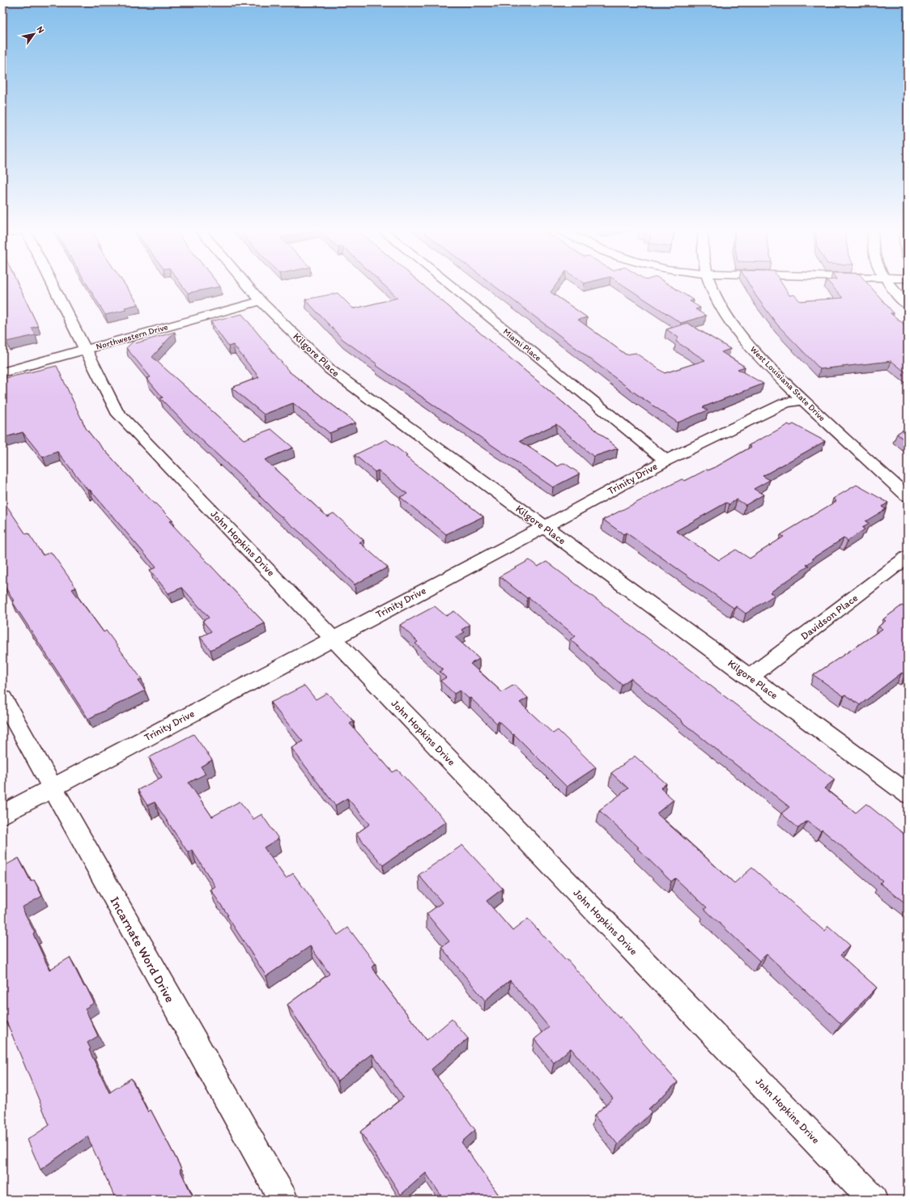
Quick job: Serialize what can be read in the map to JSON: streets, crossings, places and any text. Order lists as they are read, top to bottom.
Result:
{
  "streets": {
    "street": [
      "Northwestern Drive",
      "Miami Place",
      "Kilgore Place",
      "West Louisiana State Drive",
      "Trinity Drive",
      "John Hopkins Drive",
      "Davidson Place",
      "Incarnate Word Drive"
    ]
  },
  "crossings": [
    ["Northwestern Drive", "Kilgore Place"],
    ["Northwestern Drive", "John Hopkins Drive"],
    ["Miami Place", "Trinity Drive"],
    ["Kilgore Place", "Trinity Drive"],
    ["Kilgore Place", "Davidson Place"],
    ["West Louisiana State Drive", "Trinity Drive"],
    ["Trinity Drive", "John Hopkins Drive"],
    ["Trinity Drive", "Incarnate Word Drive"]
  ],
  "north": "top right"
}
